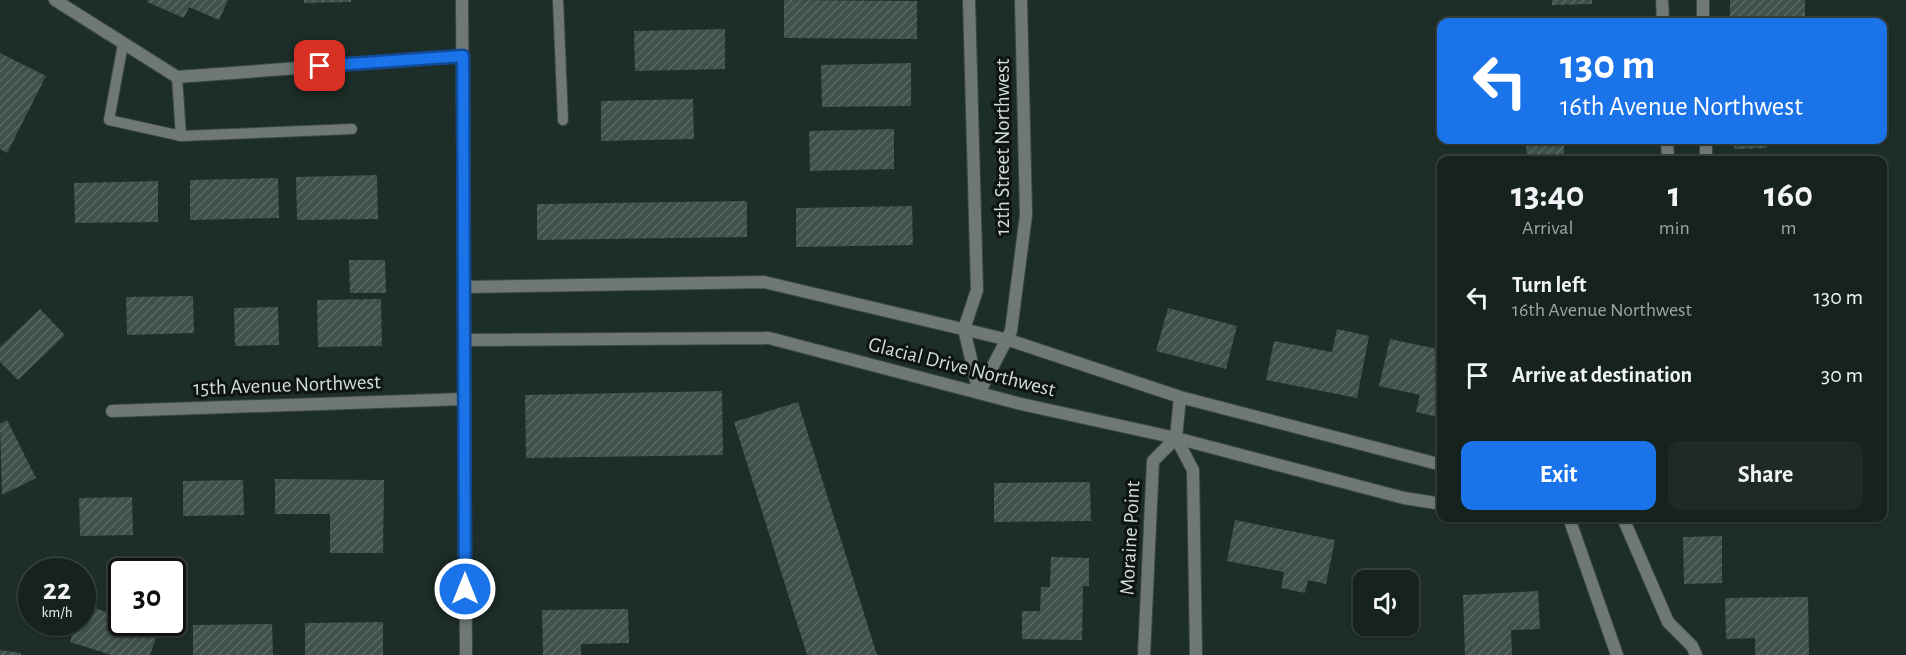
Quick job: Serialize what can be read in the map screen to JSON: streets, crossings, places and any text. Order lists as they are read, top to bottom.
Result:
{
  "streets": {
    "street": [
      "12th Street Northwest",
      "Glacial Drive Northwest",
      "15th Avenue Northwest",
      "Moraine Point"
    ]
  },
  "crossings": [
    ["12th Street Northwest", "Glacial Drive Northwest"],
    ["Glacial Drive Northwest", "Moraine Point"]
  ],
  "page": {
    "turn": ["130 m", "16th Avenue Northwest"],
    "eta": [
      "13:40",
      "Arrival",
      "1",
      "min",
      "160",
      "m"
    ],
    "list": [
      {
        "name": "Turn left",
        "note": "16th Avenue Northwest",
        "value": "130 m"
      },
      {
        "name": "Arrive at destination",
        "value": "30 m"
      }
    ],
    "buttons": ["Exit", "Share"],
    "speed": "22 km/h",
    "limit": "30"
  }
}
